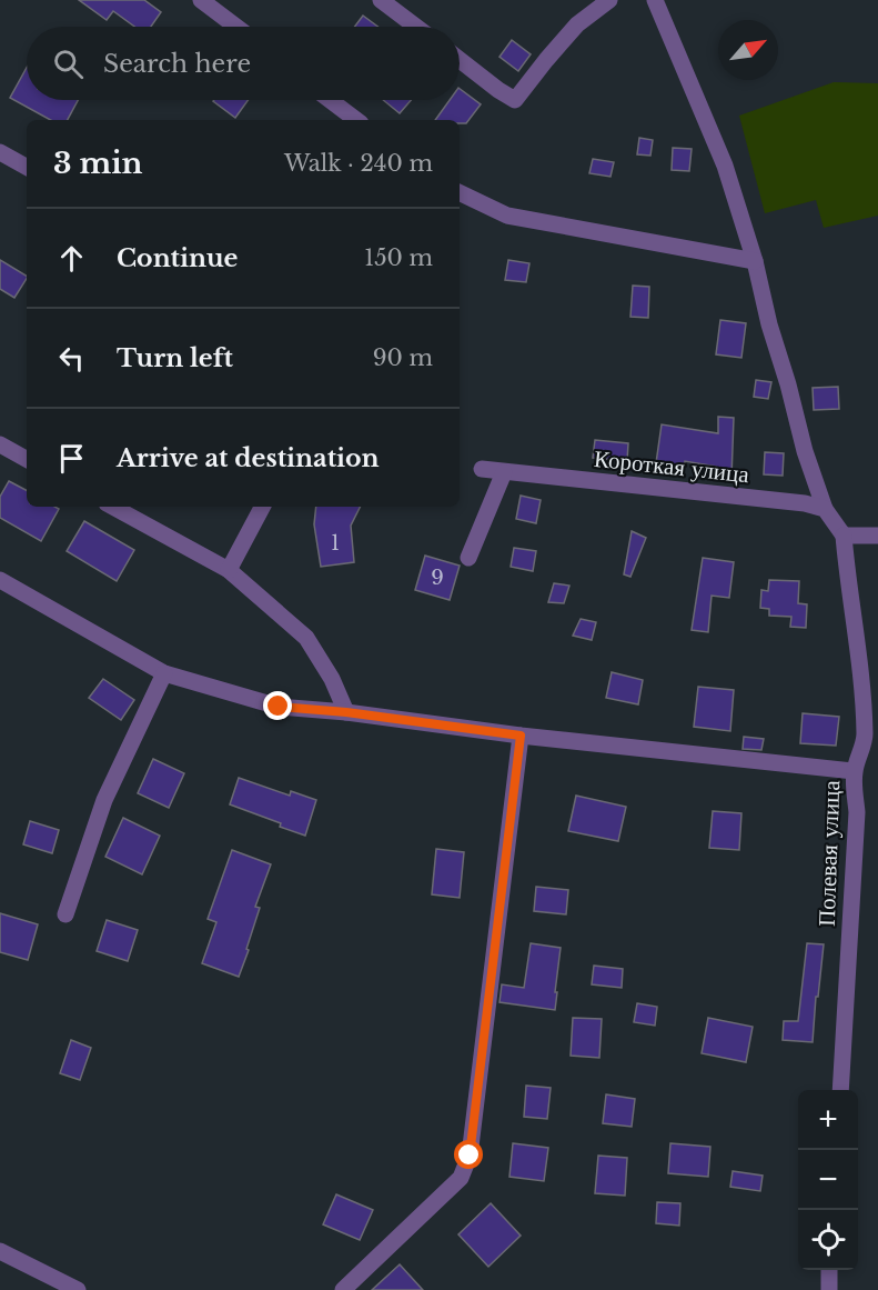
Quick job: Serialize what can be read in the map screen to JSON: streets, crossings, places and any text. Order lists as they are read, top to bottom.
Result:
{
  "streets": {
    "street": ["Короткая улица", "Полевая улица"]
  },
  "house_numbers": ["1", "9"],
  "north": "top right",
  "page": {
    "search": "Search here",
    "heading": ["3 min", "Walk · 240 m"],
    "list": [
      ["Continue", "150 m"],
      ["Turn left", "90 m"],
      "Arrive at destination"
    ],
    "map_buttons": ["+", "−"]
  }
}
